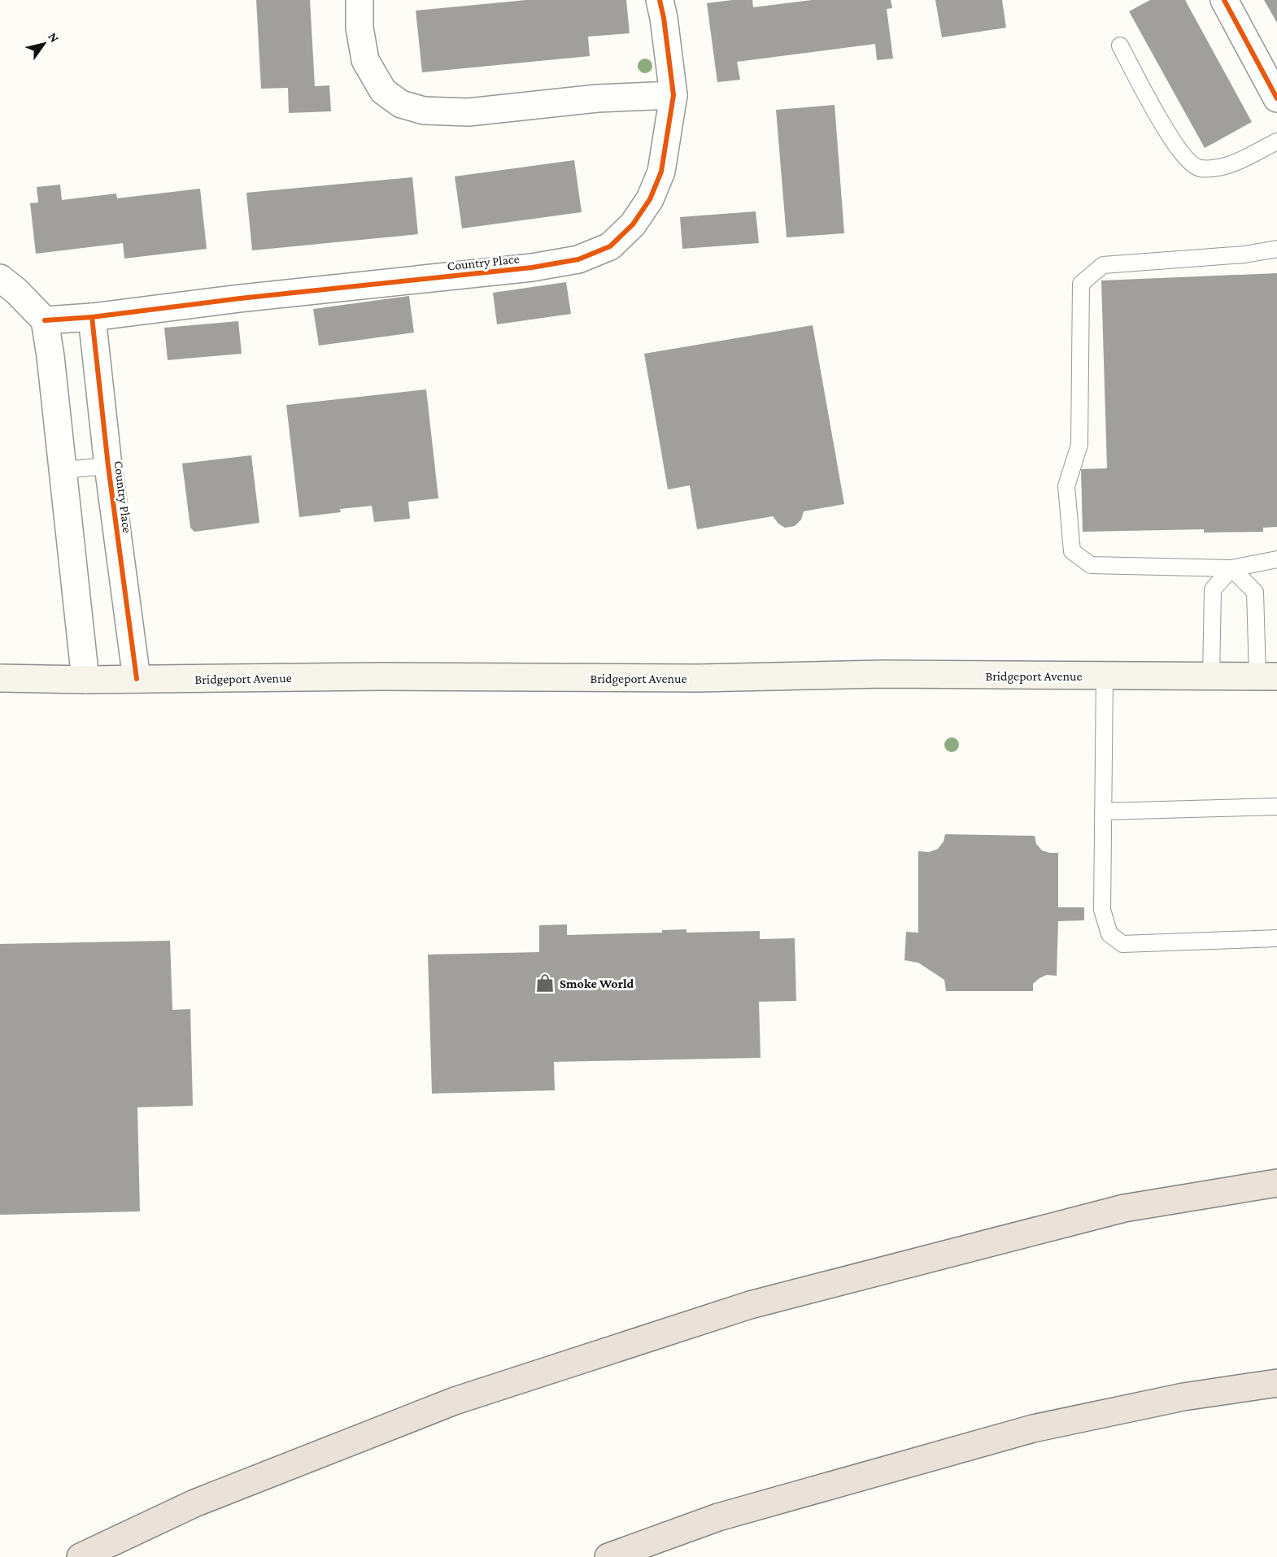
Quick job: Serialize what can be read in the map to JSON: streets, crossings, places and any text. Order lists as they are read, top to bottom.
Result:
{
  "streets": {
    "main road": ["Bridgeport Avenue"],
    "street": ["Country Place"]
  },
  "crossings": [
    ["Country Place", "Bridgeport Avenue"]
  ],
  "places": {
    "shop": ["Smoke World"]
  },
  "north": "top right"
}
